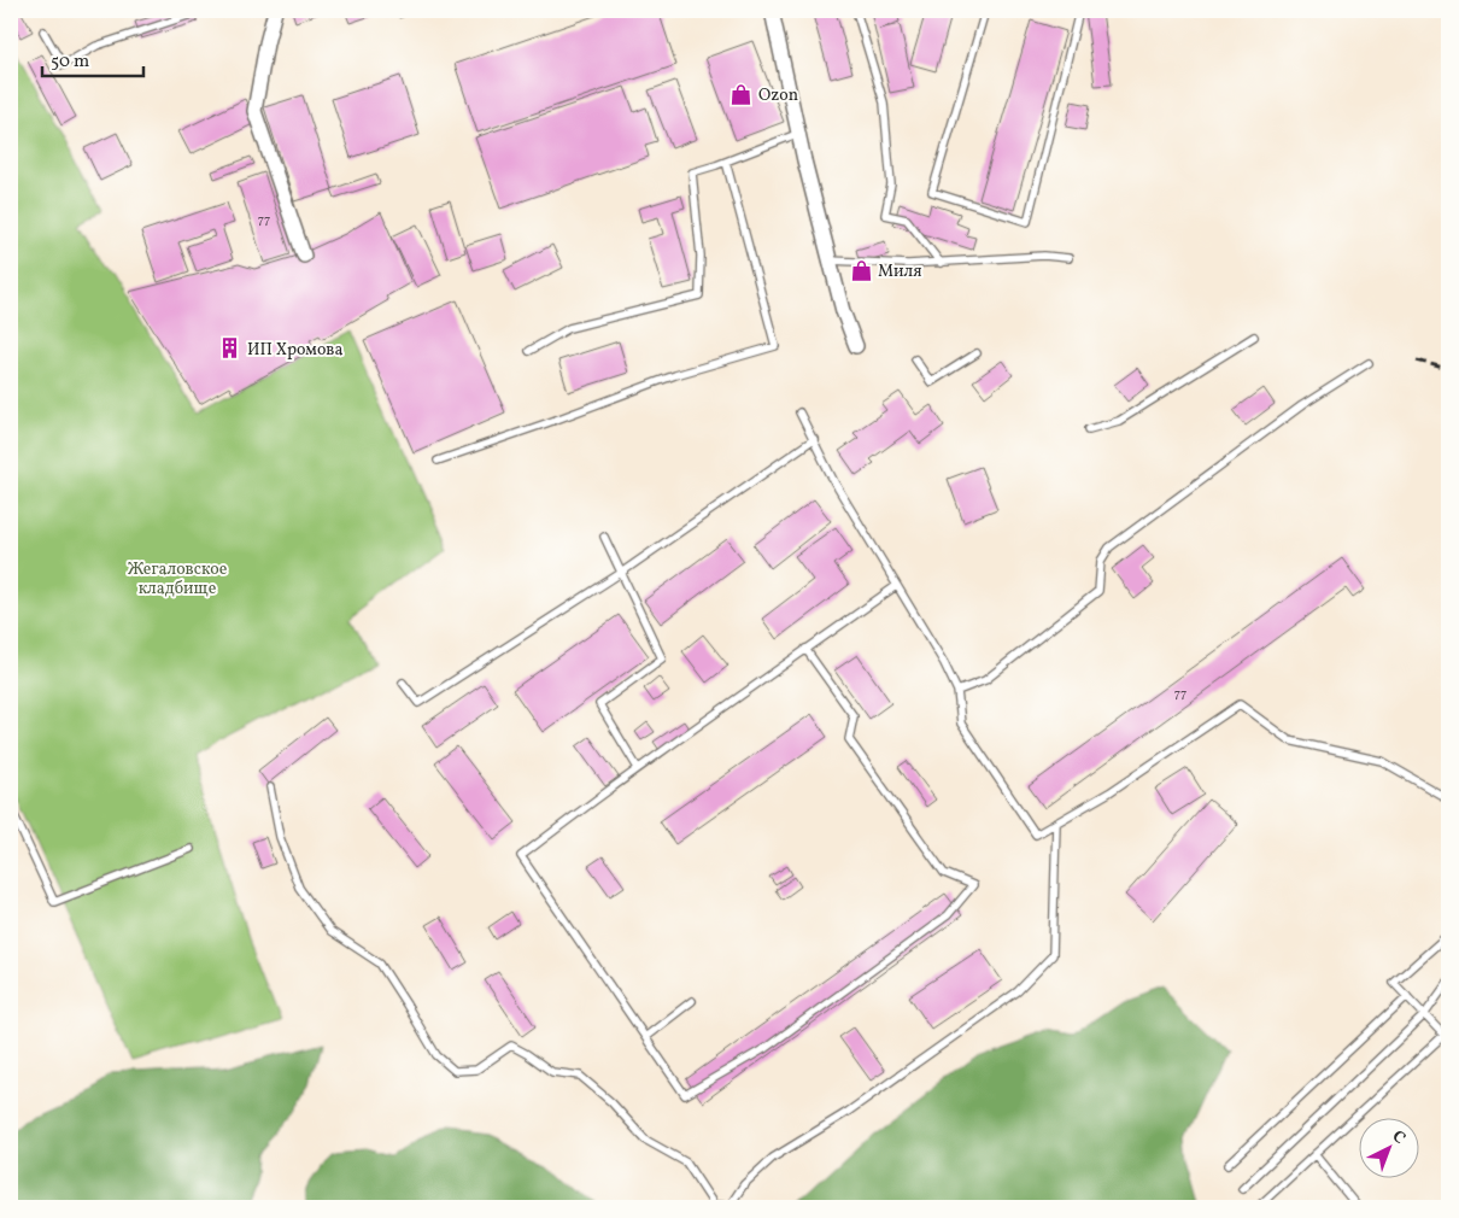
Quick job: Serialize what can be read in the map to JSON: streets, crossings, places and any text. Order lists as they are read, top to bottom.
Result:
{
  "parks": ["Жегаловское кладбище"],
  "places": {
    "shop": ["Ozon", "Миля"],
    "building": ["ИП Хромова"]
  },
  "house_numbers": ["77", "77"],
  "scale_bar": "50 m",
  "north": "top right"
}
